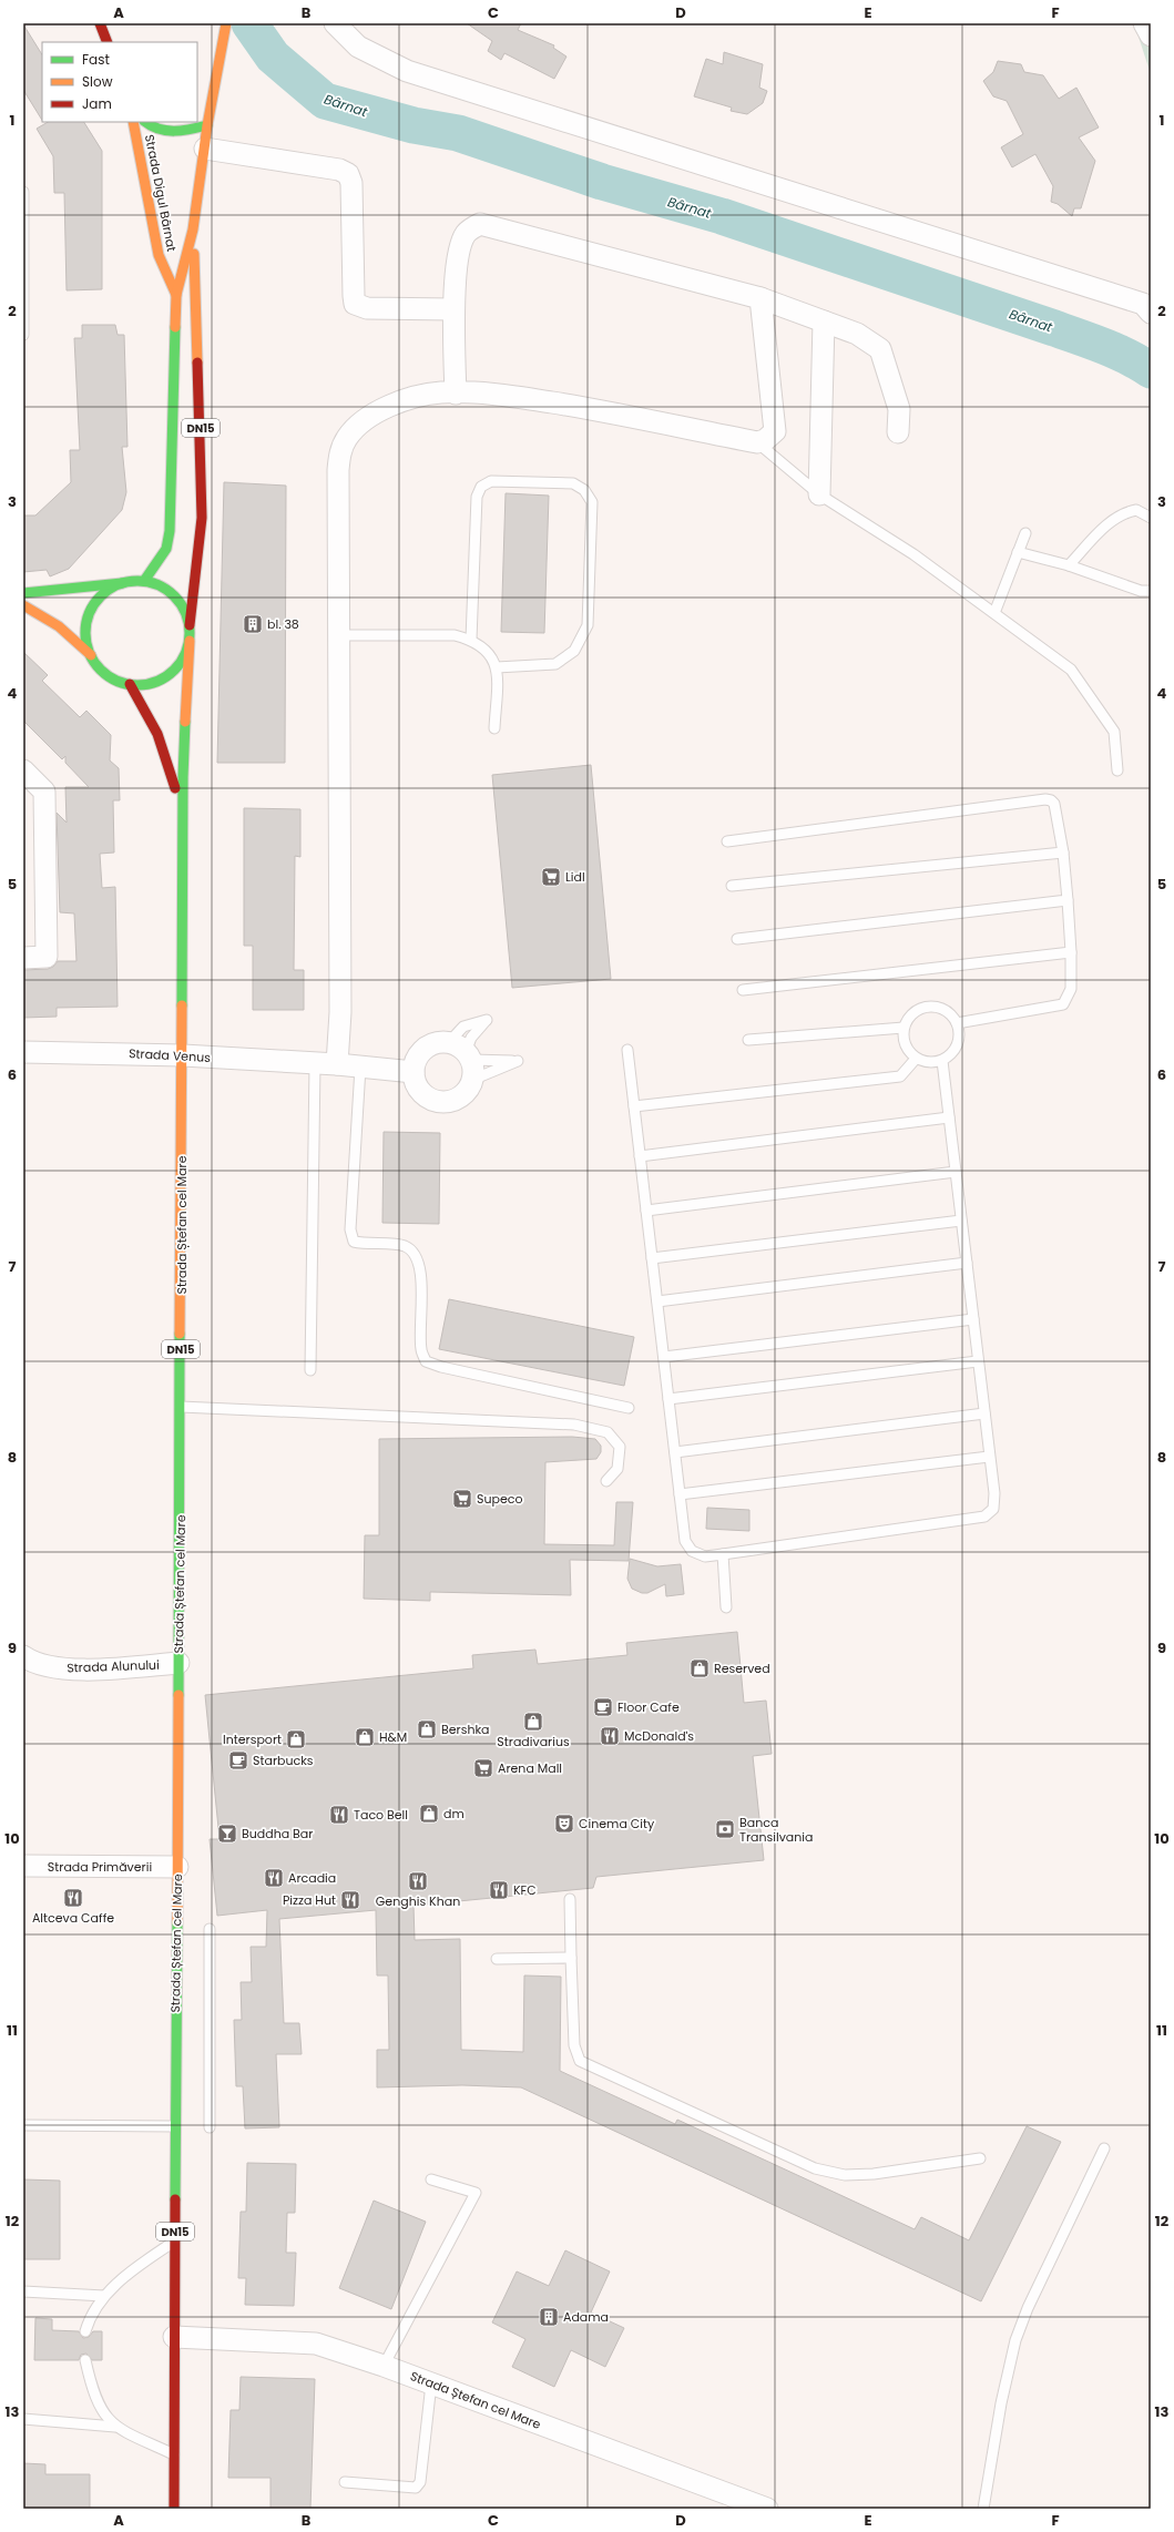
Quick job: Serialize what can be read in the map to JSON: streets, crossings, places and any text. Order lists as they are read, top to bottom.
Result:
{
  "streets": {
    "main road": ["Strada Digul Bârnat", "DN15", "Strada Ștefan cel Mare"],
    "street": ["Strada Venus", "Strada Alunului", "Strada Primăverii"]
  },
  "crossings": [
    ["Strada Digul Bârnat", "DN15"],
    ["DN15", "Strada Ștefan cel Mare"],
    ["Strada Venus", "Strada Ștefan cel Mare"],
    ["Strada Ștefan cel Mare", "Strada Alunului"],
    ["Strada Ștefan cel Mare", "Strada Primăverii"]
  ],
  "water": ["Bârnat"],
  "places": {
    "building": ["bl. 38", "Adama"],
    "supermarket": ["Lidl", "Supeco", "Arena Mall"],
    "shop": [
      "Reserved",
      "Stradivarius",
      "Bershka",
      "H&M",
      "Intersport",
      "dm"
    ],
    "cafe": ["Floor Cafe", "Starbucks"],
    "restaurant": [
      "McDonald's",
      "Taco Bell",
      "Arcadia",
      "Genghis Khan",
      "KFC",
      "Altceva Caffe",
      "Pizza Hut"
    ],
    "theatre": ["Cinema City"],
    "bank": ["Banca Transilvania"],
    "bar": ["Buddha Bar"]
  },
  "legend": ["Fast", "Slow", "Jam"],
  "grid": {
    "columns": [
      "A",
      "B",
      "C",
      "D",
      "E",
      "F"
    ],
    "rows": [
      "1",
      "2",
      "3",
      "4",
      "5",
      "6",
      "7",
      "8",
      "9",
      "10",
      "11",
      "12",
      "13"
    ]
  }
}
